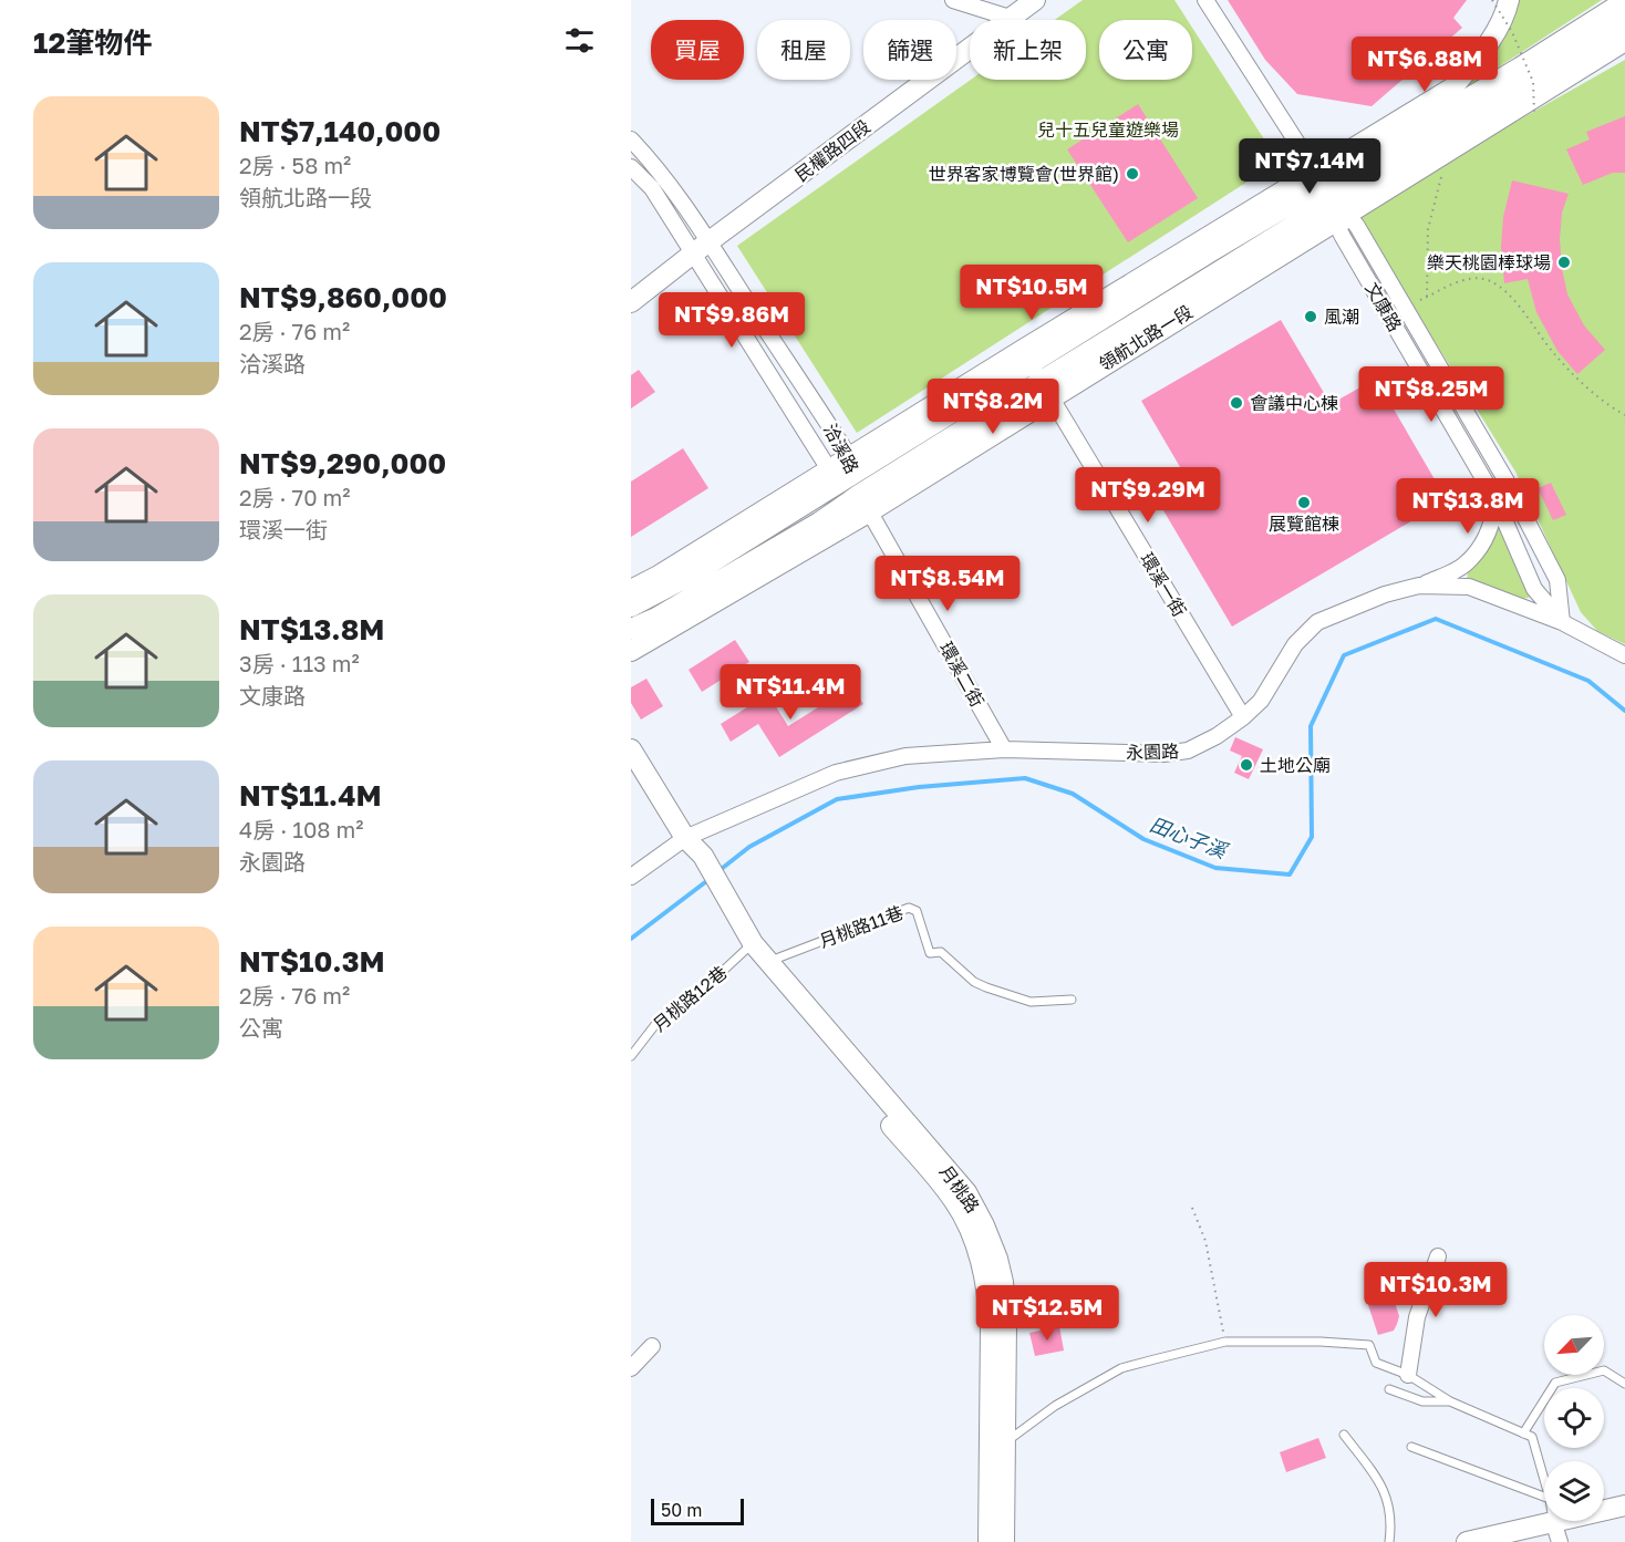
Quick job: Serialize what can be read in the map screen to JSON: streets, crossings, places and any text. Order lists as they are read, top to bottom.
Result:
{
  "streets": {
    "street": [
      "民權路四段",
      "文康路",
      "領航北路一段",
      "洽溪路",
      "環溪一街",
      "環溪二街",
      "永園路",
      "月桃路"
    ],
    "lane": ["月桃路11巷", "月桃路12巷"]
  },
  "crossings": [
    ["民權路四段", "洽溪路"],
    ["文康路", "領航北路一段"],
    ["文康路", "永園路"],
    ["領航北路一段", "洽溪路"],
    ["領航北路一段", "環溪一街"],
    ["領航北路一段", "環溪二街"],
    ["洽溪路", "環溪二街"],
    ["環溪一街", "永園路"],
    ["環溪二街", "永園路"],
    ["永園路", "月桃路"],
    ["月桃路11巷", "月桃路"],
    ["月桃路12巷", "月桃路"]
  ],
  "water": ["田心子溪"],
  "parks": ["兒十五兒童遊樂場"],
  "places": [
    "世界客家博覽會(世界館)",
    "樂天桃園棒球場",
    "風潮",
    "會議中心棟",
    "展覽館棟",
    "土地公廟"
  ],
  "scale_bar": "50 m",
  "north": "bottom left",
  "page": {
    "heading": "12筆物件",
    "chip": [
      "買屋",
      "租屋",
      "篩選",
      "新上架",
      "公寓"
    ],
    "price": [
      "NT$6.88M",
      "NT$7.14M",
      "NT$10.5M",
      "NT$9.86M",
      "NT$8.25M",
      "NT$8.2M",
      "NT$9.29M",
      "NT$13.8M",
      "NT$8.54M",
      "NT$11.4M",
      "NT$10.3M",
      "NT$12.5M"
    ],
    "list": [
      {
        "name": "NT$7,140,000",
        "note": "2房 · 58 m² · 領航北路一段"
      },
      {
        "name": "NT$9,860,000",
        "note": "2房 · 76 m² · 洽溪路"
      },
      {
        "name": "NT$9,290,000",
        "note": "2房 · 70 m² · 環溪一街"
      },
      {
        "name": "NT$13.8M",
        "note": "3房 · 113 m² · 文康路"
      },
      {
        "name": "NT$11.4M",
        "note": "4房 · 108 m² · 永園路"
      },
      {
        "name": "NT$10.3M",
        "note": "2房 · 76 m² · 公寓"
      }
    ],
    "scale": "50 m"
  }
}
